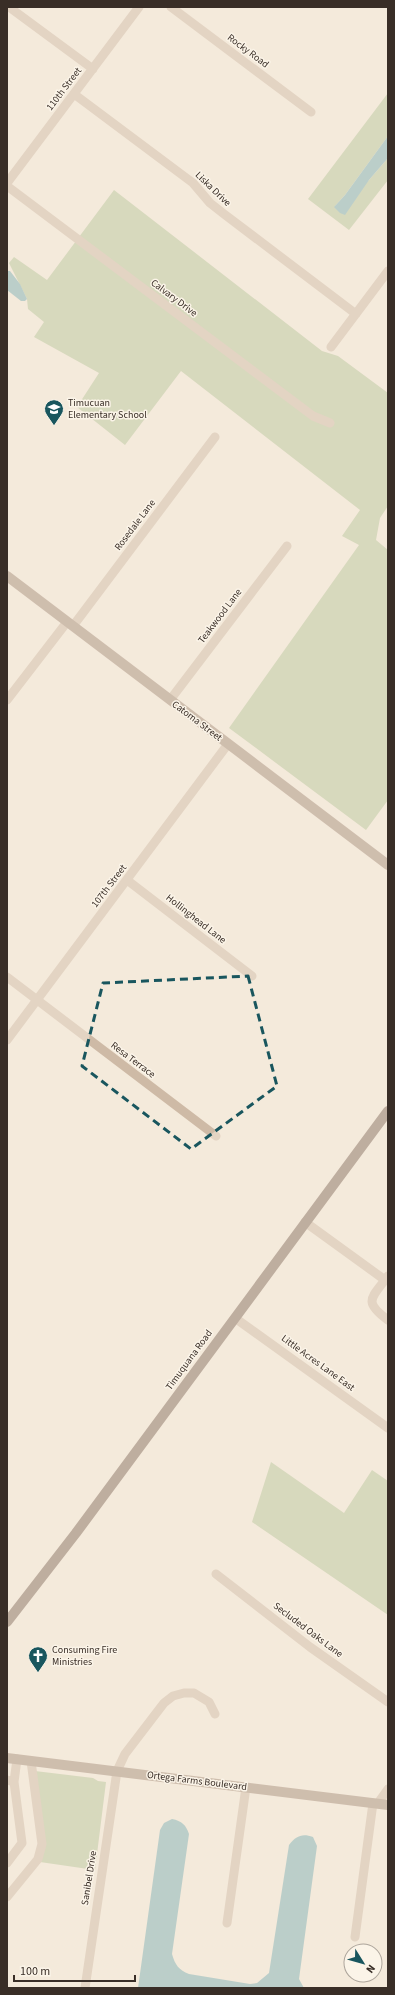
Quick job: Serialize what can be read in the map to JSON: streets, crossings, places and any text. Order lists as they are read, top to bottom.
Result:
{
  "streets": {
    "main road": ["Timuquana Road"],
    "street": [
      "Rocky Road",
      "110th Street",
      "Liska Drive",
      "Calvary Drive",
      "Rosedale Lane",
      "Teakwood Lane",
      "Catoma Street",
      "107th Street",
      "Hollinghead Lane",
      "Resa Terrace",
      "Little Acres Lane East",
      "Secluded Oaks Lane",
      "Ortega Farms Boulevard",
      "Sanibel Drive"
    ]
  },
  "crossings": [
    ["110th Street", "Liska Drive"],
    ["110th Street", "Calvary Drive"],
    ["Rosedale Lane", "Catoma Street"],
    ["Teakwood Lane", "Catoma Street"],
    ["Catoma Street", "107th Street"],
    ["107th Street", "Hollinghead Lane"],
    ["107th Street", "Resa Terrace"],
    ["Timuquana Road", "Little Acres Lane East"],
    ["Ortega Farms Boulevard", "Sanibel Drive"]
  ],
  "places": {
    "school or university": ["Timucuan Elementary School"],
    "church": ["Consuming Fire Ministries"]
  },
  "scale_bar": "100 m",
  "north": "bottom right"
}
